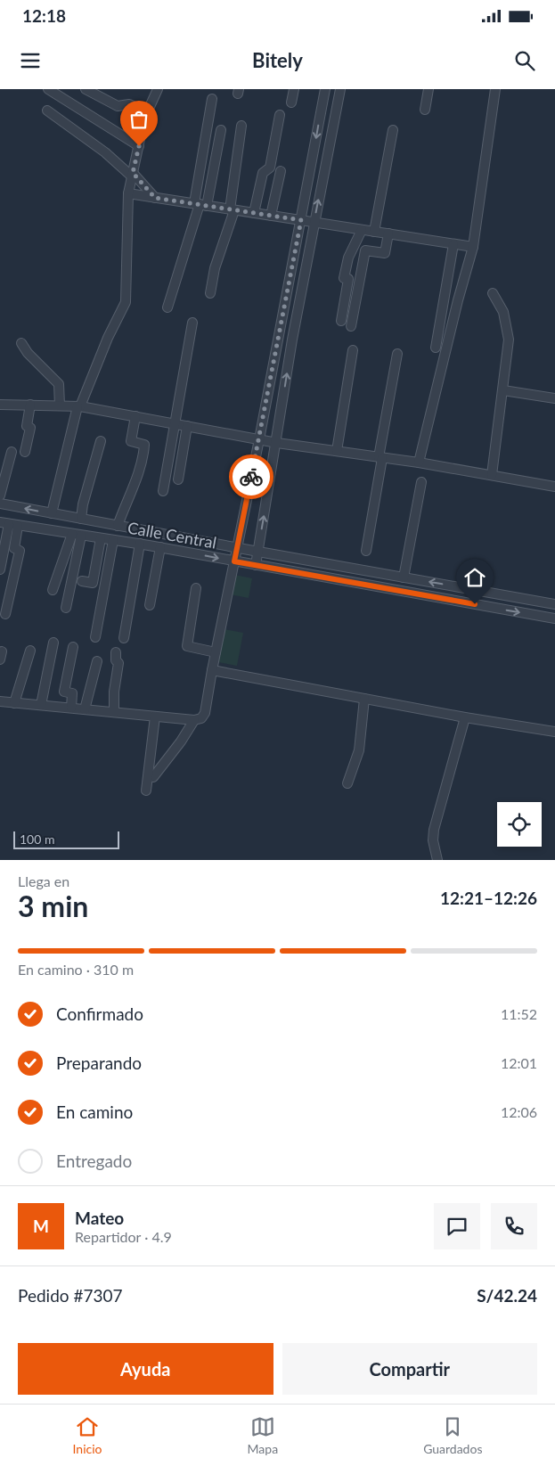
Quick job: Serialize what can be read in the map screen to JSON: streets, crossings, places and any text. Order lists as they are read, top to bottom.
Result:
{
  "streets": {
    "street": ["Calle Central"]
  },
  "scale_bar": "100 m",
  "page": {
    "status": "12:18",
    "header": "Bitely",
    "scale": "100 m",
    "heading": ["3 min", "Llega en", "12:21–12:26"],
    "panel": [
      "Mateo",
      "Repartidor · 4.9",
      "Pedido #7307",
      "S/42.24"
    ],
    "bar": "En camino · 310 m",
    "list": [
      ["Confirmado", "11:52"],
      ["Preparando", "12:01"],
      ["En camino", "12:06"],
      "Entregado"
    ],
    "round": "M",
    "buttons": ["Ayuda", "Compartir"],
    "tabs": ["Inicio", "Mapa", "Guardados"]
  }
}
